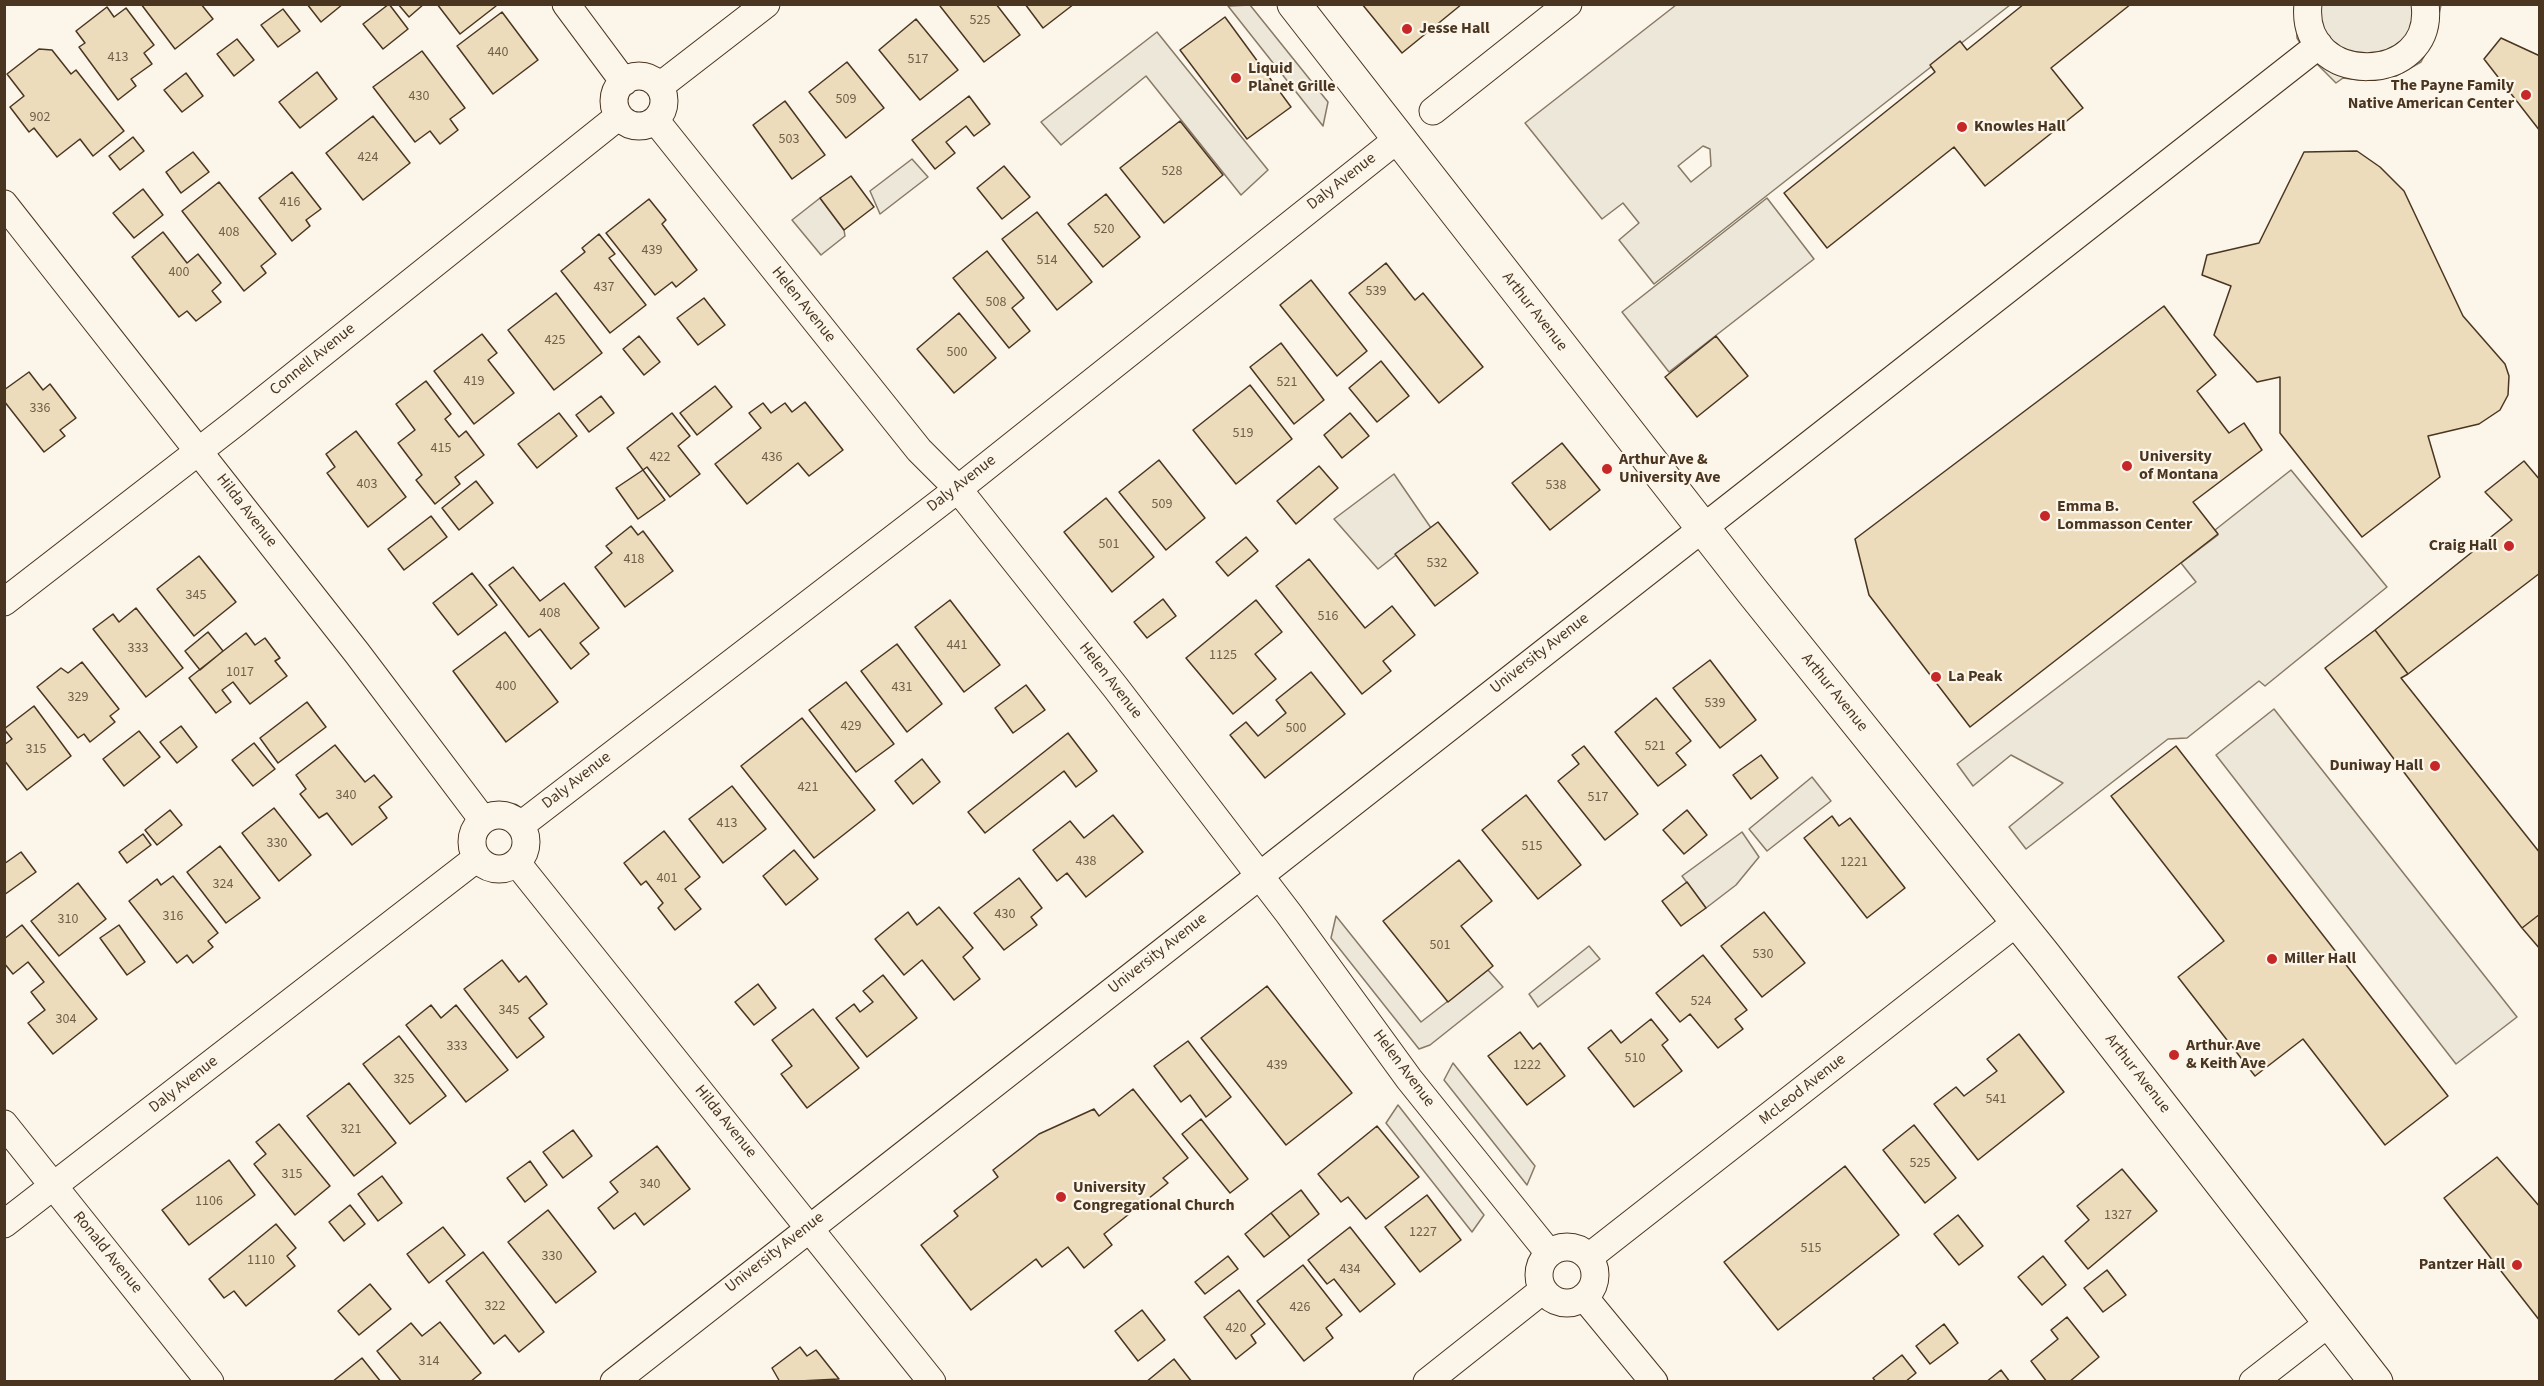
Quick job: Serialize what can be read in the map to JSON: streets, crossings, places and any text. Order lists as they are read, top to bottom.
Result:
{
  "streets": {
    "street": [
      "Daly Avenue",
      "Helen Avenue",
      "Arthur Avenue",
      "Connell Avenue",
      "Hilda Avenue",
      "University Avenue",
      "McLeod Avenue",
      "Ronald Avenue"
    ]
  },
  "crossings": [
    ["Daly Avenue", "Helen Avenue"],
    ["Daly Avenue", "Arthur Avenue"],
    ["Daly Avenue", "Hilda Avenue"],
    ["Daly Avenue", "Ronald Avenue"],
    ["Helen Avenue", "Connell Avenue"],
    ["Helen Avenue", "University Avenue"],
    ["Helen Avenue", "McLeod Avenue"],
    ["Arthur Avenue", "University Avenue"],
    ["Arthur Avenue", "McLeod Avenue"],
    ["Connell Avenue", "Hilda Avenue"],
    ["Hilda Avenue", "University Avenue"]
  ],
  "places": [
    "Jesse Hall",
    "Liquid Planet Grille",
    "The Payne Family Native American Center",
    "Knowles Hall",
    "University of Montana",
    "Arthur Ave & University Ave",
    "Emma B. Lommasson Center",
    "Craig Hall",
    "La Peak",
    "Duniway Hall",
    "Miller Hall",
    "Arthur Ave & Keith Ave",
    "University Congregational Church",
    "Pantzer Hall"
  ],
  "house_numbers": [
    "525",
    "440",
    "413",
    "517",
    "430",
    "509",
    "902",
    "503",
    "424",
    "528",
    "416",
    "520",
    "408",
    "439",
    "514",
    "400",
    "437",
    "539",
    "508",
    "425",
    "500",
    "419",
    "521",
    "336",
    "519",
    "415",
    "422",
    "436",
    "403",
    "538",
    "509",
    "501",
    "418",
    "532",
    "345",
    "408",
    "516",
    "441",
    "333",
    "1125",
    "1017",
    "400",
    "431",
    "329",
    "539",
    "429",
    "500",
    "521",
    "315",
    "421",
    "340",
    "517",
    "413",
    "330",
    "515",
    "438",
    "1221",
    "401",
    "324",
    "430",
    "316",
    "310",
    "501",
    "530",
    "524",
    "345",
    "304",
    "333",
    "510",
    "439",
    "1222",
    "325",
    "541",
    "321",
    "525",
    "315",
    "340",
    "1106",
    "1327",
    "1227",
    "515",
    "330",
    "1110",
    "434",
    "322",
    "426",
    "420",
    "314"
  ]
}
